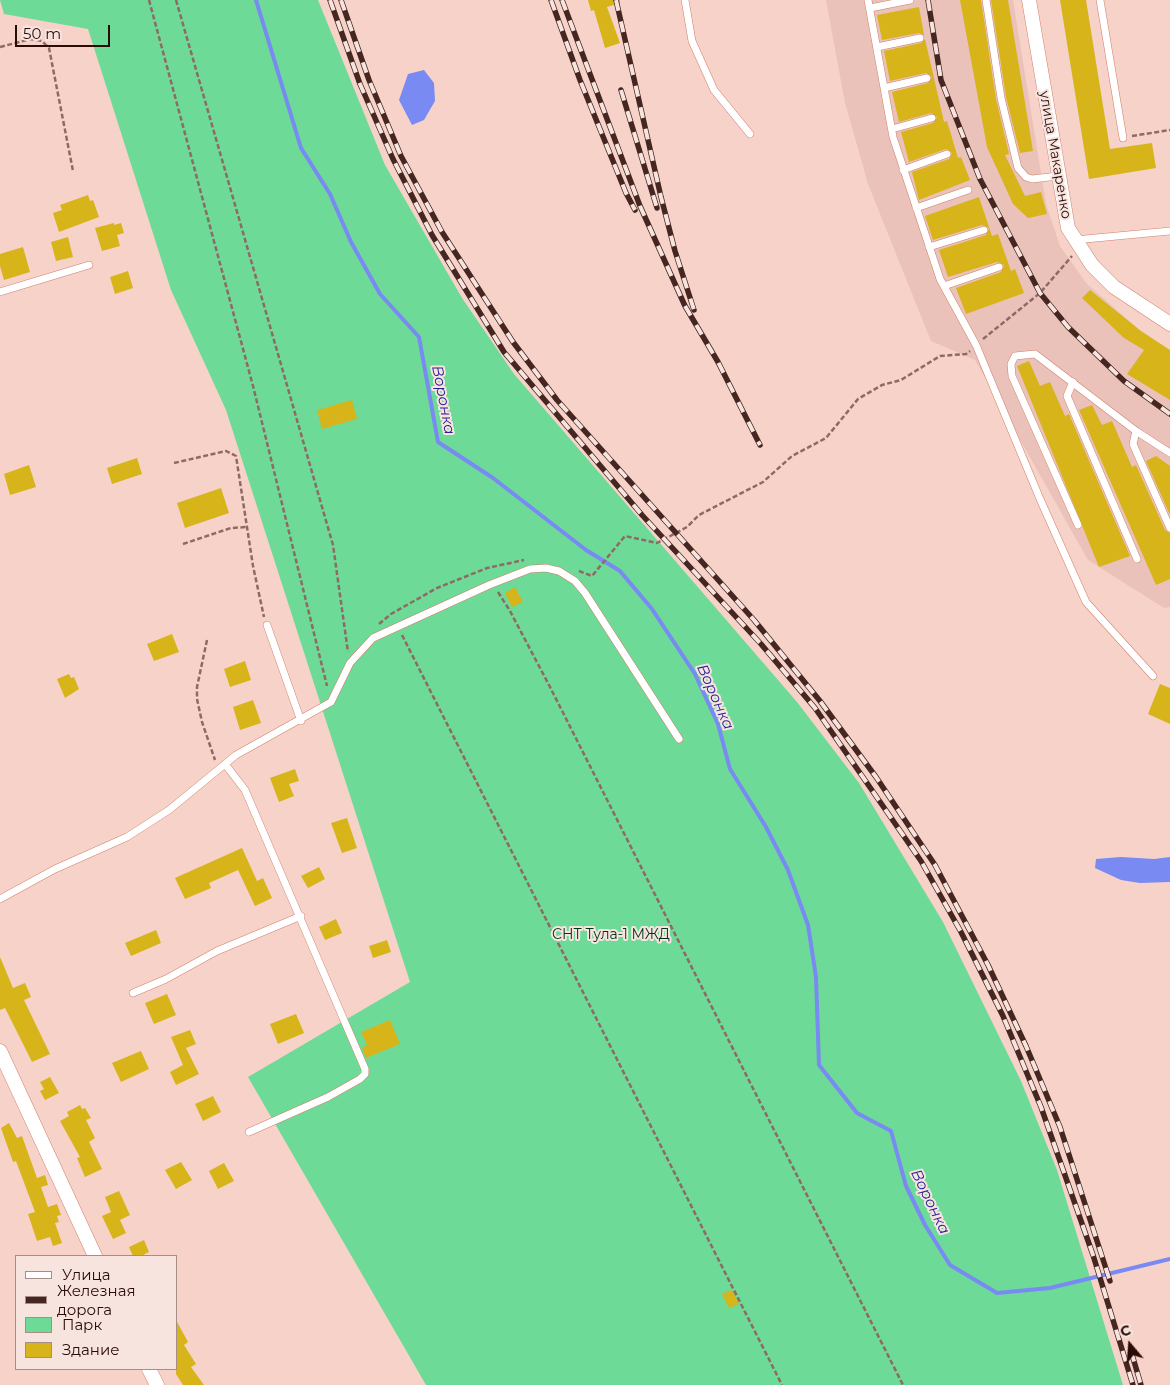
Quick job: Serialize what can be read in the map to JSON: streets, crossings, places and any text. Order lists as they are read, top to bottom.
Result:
{
  "streets": {
    "street": ["улица Макаренко"]
  },
  "water": ["Воронка"],
  "parks": ["СНТ Тула-1 МЖД"],
  "legend": [
    "Улица",
    "Железная дорога",
    "Парк",
    "Здание"
  ],
  "scale_bar": "50 m",
  "north": "top"
}
